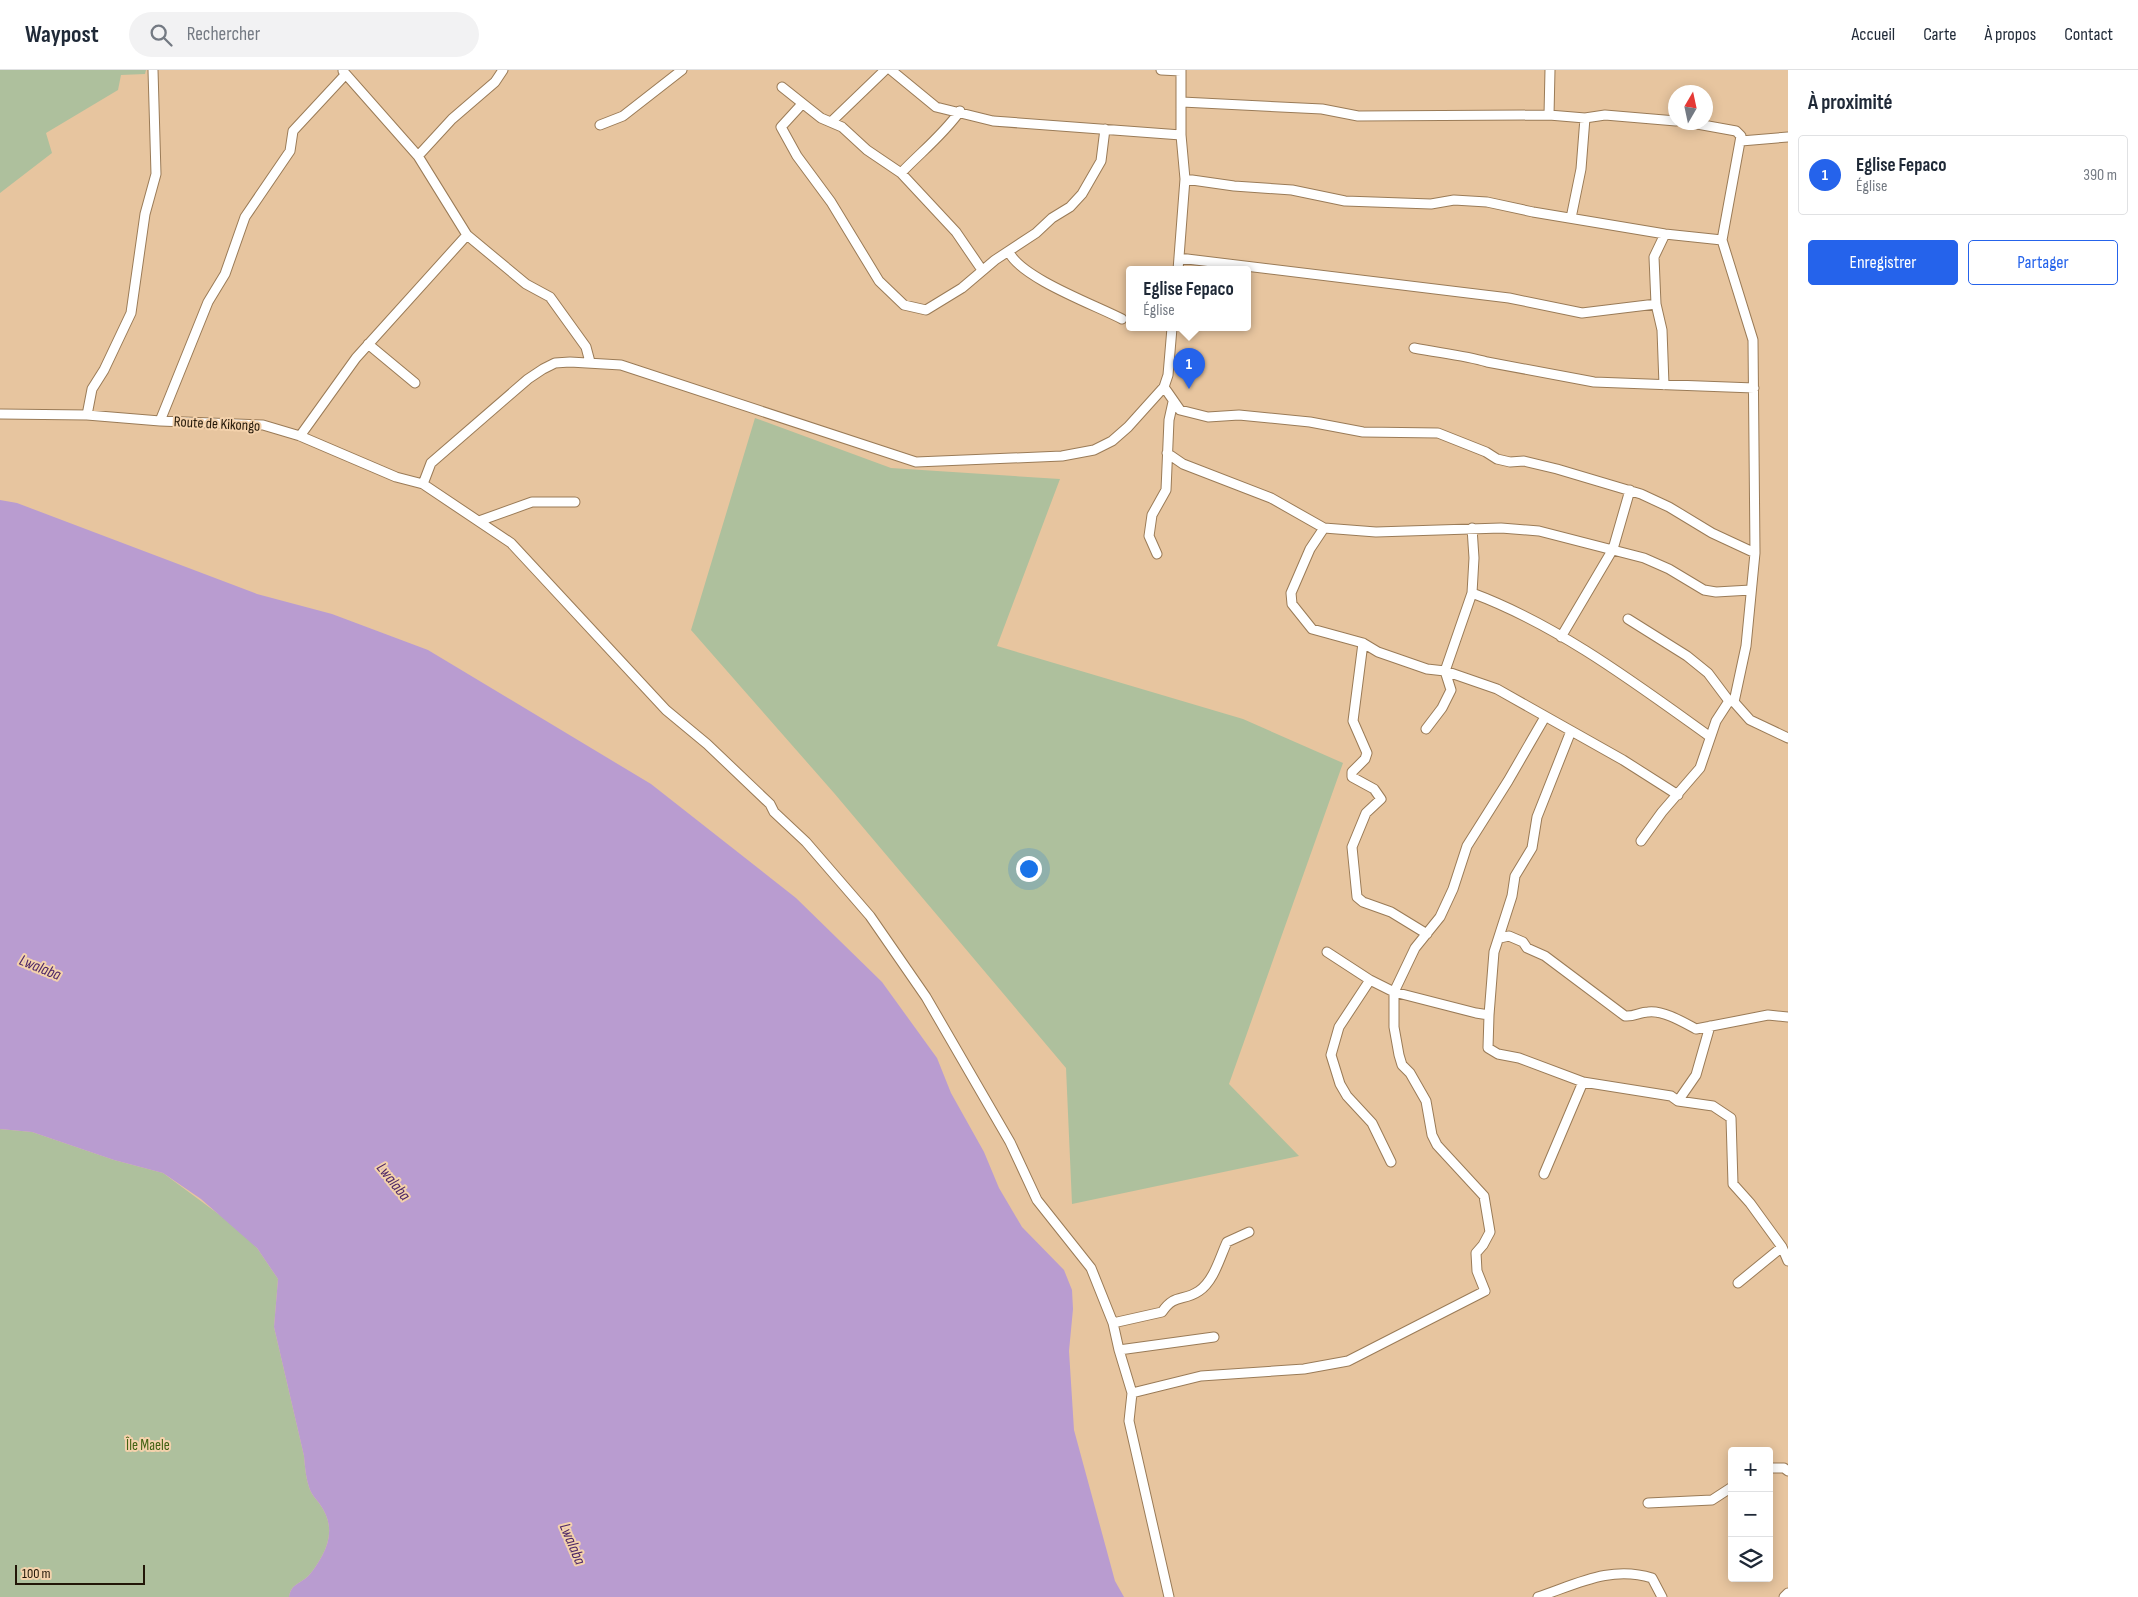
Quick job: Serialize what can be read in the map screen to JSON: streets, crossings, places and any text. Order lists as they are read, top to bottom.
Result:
{
  "streets": {
    "street": ["Route de Kikongo"]
  },
  "water": ["Lwalaba"],
  "parks": ["Île Maele"],
  "scale_bar": "100 m",
  "north": "top",
  "page": {
    "header": "Waypost",
    "search": "Rechercher",
    "nav": [
      "Accueil",
      "Carte",
      "À propos",
      "Contact"
    ],
    "heading": "À proximité",
    "list": [
      {
        "mark": "1",
        "name": "Eglise Fepaco",
        "note": "Église",
        "value": "390 m"
      }
    ],
    "buttons": ["Enregistrer", "Partager"],
    "popup": ["Eglise Fepaco", "Église"],
    "pins": "1",
    "map_buttons": ["+", "−"],
    "scale": "100 m"
  }
}
